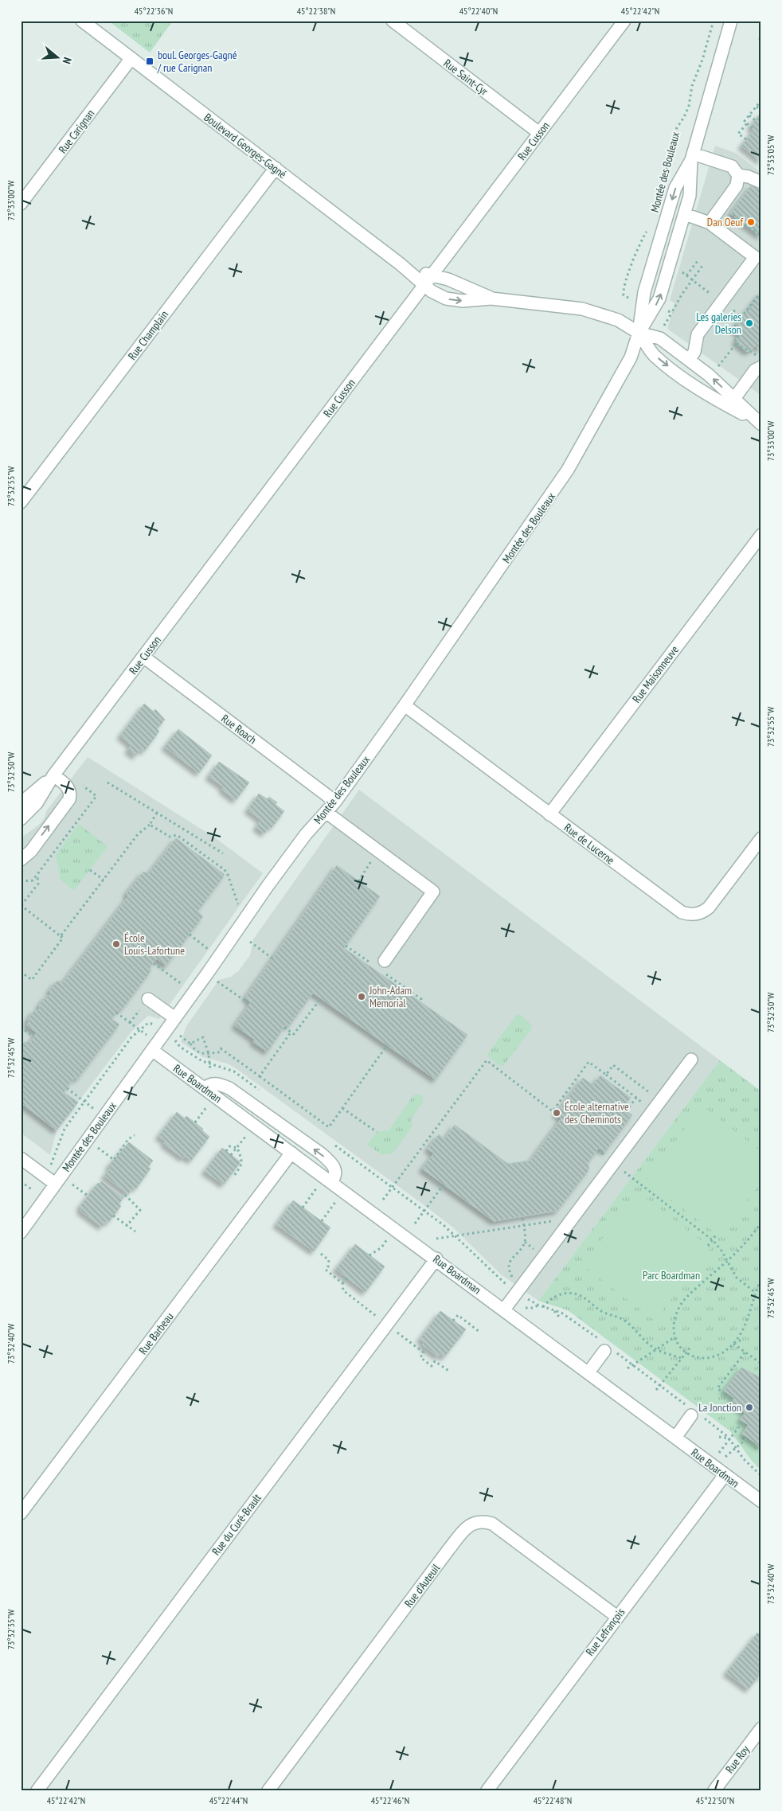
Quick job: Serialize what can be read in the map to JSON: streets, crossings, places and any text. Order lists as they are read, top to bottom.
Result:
{
  "streets": {
    "street": [
      "Rue Saint-Cyr",
      "Rue Carignan",
      "Rue Cusson",
      "Boulevard Georges-Gagné",
      "Montée des Bouleaux",
      "Rue Champlain",
      "Rue Maisonneuve",
      "Rue Roach",
      "Rue de Lucerne",
      "Rue Boardman",
      "Rue Barbeau",
      "Rue du Curé-Brault",
      "Rue d'Auteuil",
      "Rue Lefrançois",
      "Rue Roy"
    ]
  },
  "crossings": [
    ["Rue Saint-Cyr", "Rue Cusson"],
    ["Rue Carignan", "Boulevard Georges-Gagné"],
    ["Rue Cusson", "Boulevard Georges-Gagné"],
    ["Rue Cusson", "Rue Roach"],
    ["Boulevard Georges-Gagné", "Montée des Bouleaux"],
    ["Boulevard Georges-Gagné", "Rue Champlain"],
    ["Montée des Bouleaux", "Rue Roach"],
    ["Montée des Bouleaux", "Rue de Lucerne"],
    ["Montée des Bouleaux", "Rue Boardman"],
    ["Rue Maisonneuve", "Rue de Lucerne"],
    ["Rue Boardman", "Rue Barbeau"],
    ["Rue Boardman", "Rue du Curé-Brault"],
    ["Rue Boardman", "Rue Lefrançois"],
    ["Rue d'Auteuil", "Rue Lefrançois"]
  ],
  "parks": ["Parc Boardman"],
  "places": {
    "transit": ["boul. Georges-Gagné / rue Carignan"],
    "other": [
      "Dan Oeuf",
      "Les galeries Delson",
      "École Louis-Lafortune",
      "John-Adam Memorial",
      "École alternative des Cheminots",
      "La Jonction"
    ]
  },
  "north": "right",
  "coordinates": [
    "45°22'36\"N",
    "45°22'38\"N",
    "45°22'40\"N",
    "45°22'42\"N",
    "73°33'05\"W",
    "73°33'00\"W",
    "73°32'55\"W",
    "73°32'50\"W",
    "73°32'45\"W",
    "73°32'40\"W",
    "73°32'35\"W",
    "45°22'44\"N",
    "45°22'46\"N",
    "45°22'48\"N",
    "45°22'50\"N"
  ]
}
